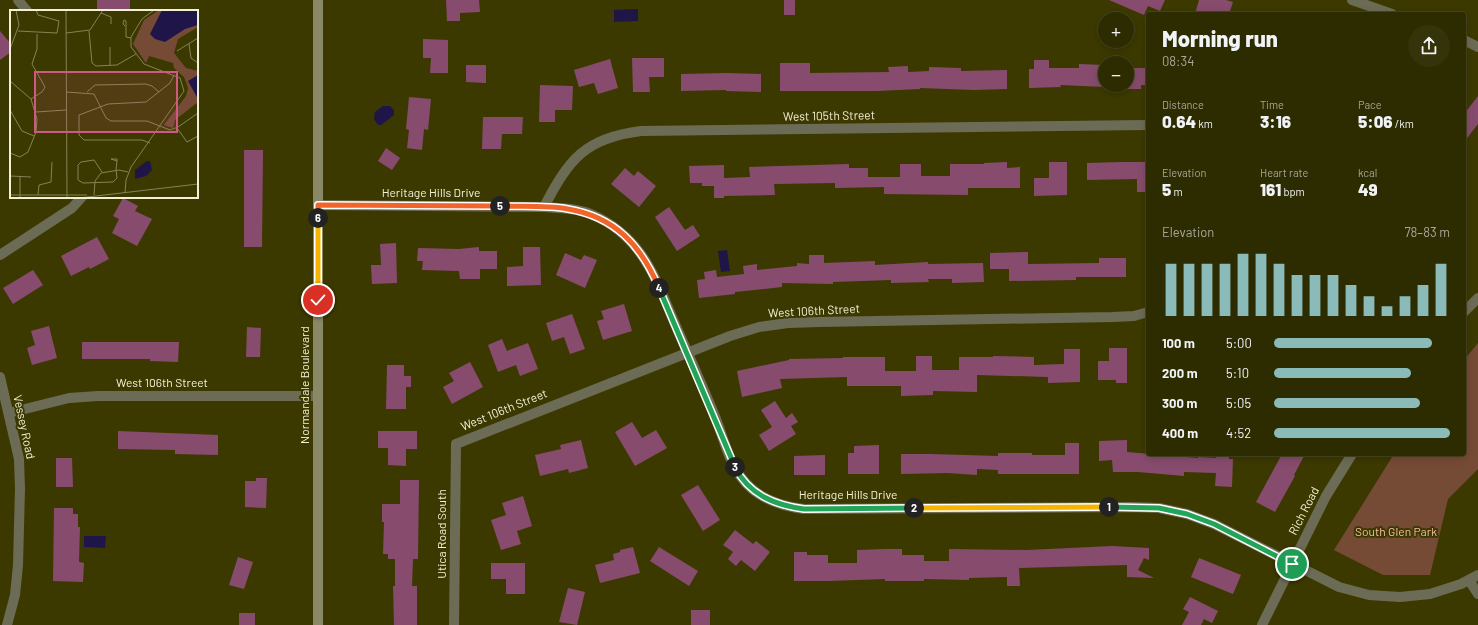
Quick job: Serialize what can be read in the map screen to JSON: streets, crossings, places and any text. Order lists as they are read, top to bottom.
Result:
{
  "streets": {
    "main road": ["Normandale Boulevard"],
    "street": [
      "West 105th Street",
      "Heritage Hills Drive",
      "West 106th Street",
      "Vessey Road",
      "Rich Road",
      "Utica Road South"
    ]
  },
  "crossings": [
    ["West 105th Street", "Heritage Hills Drive"],
    ["Heritage Hills Drive", "West 106th Street"],
    ["Heritage Hills Drive", "Normandale Boulevard"],
    ["Heritage Hills Drive", "Rich Road"],
    ["West 106th Street", "Normandale Boulevard"],
    ["West 106th Street", "Vessey Road"],
    ["West 106th Street", "Utica Road South"]
  ],
  "parks": ["South Glen Park"],
  "page": {
    "map_buttons": ["+", "−"],
    "heading": ["Morning run", "08:34"],
    "stats": [
      ["Distance", "0.64 km"],
      ["Time", "3:16"],
      ["Pace", "5:06 /km"],
      ["Elevation", "5 m"],
      ["Heart rate", "161 bpm"],
      ["kcal", "49"]
    ],
    "pins": [
      "5",
      "6",
      "4",
      "3",
      "1",
      "2"
    ],
    "chart": ["Elevation", "78–83 m"],
    "list": [
      {
        "name": "100 m",
        "note": "5:00"
      },
      {
        "name": "200 m",
        "note": "5:10"
      },
      {
        "name": "300 m",
        "note": "5:05"
      },
      {
        "name": "400 m",
        "note": "4:52"
      }
    ]
  }
}
